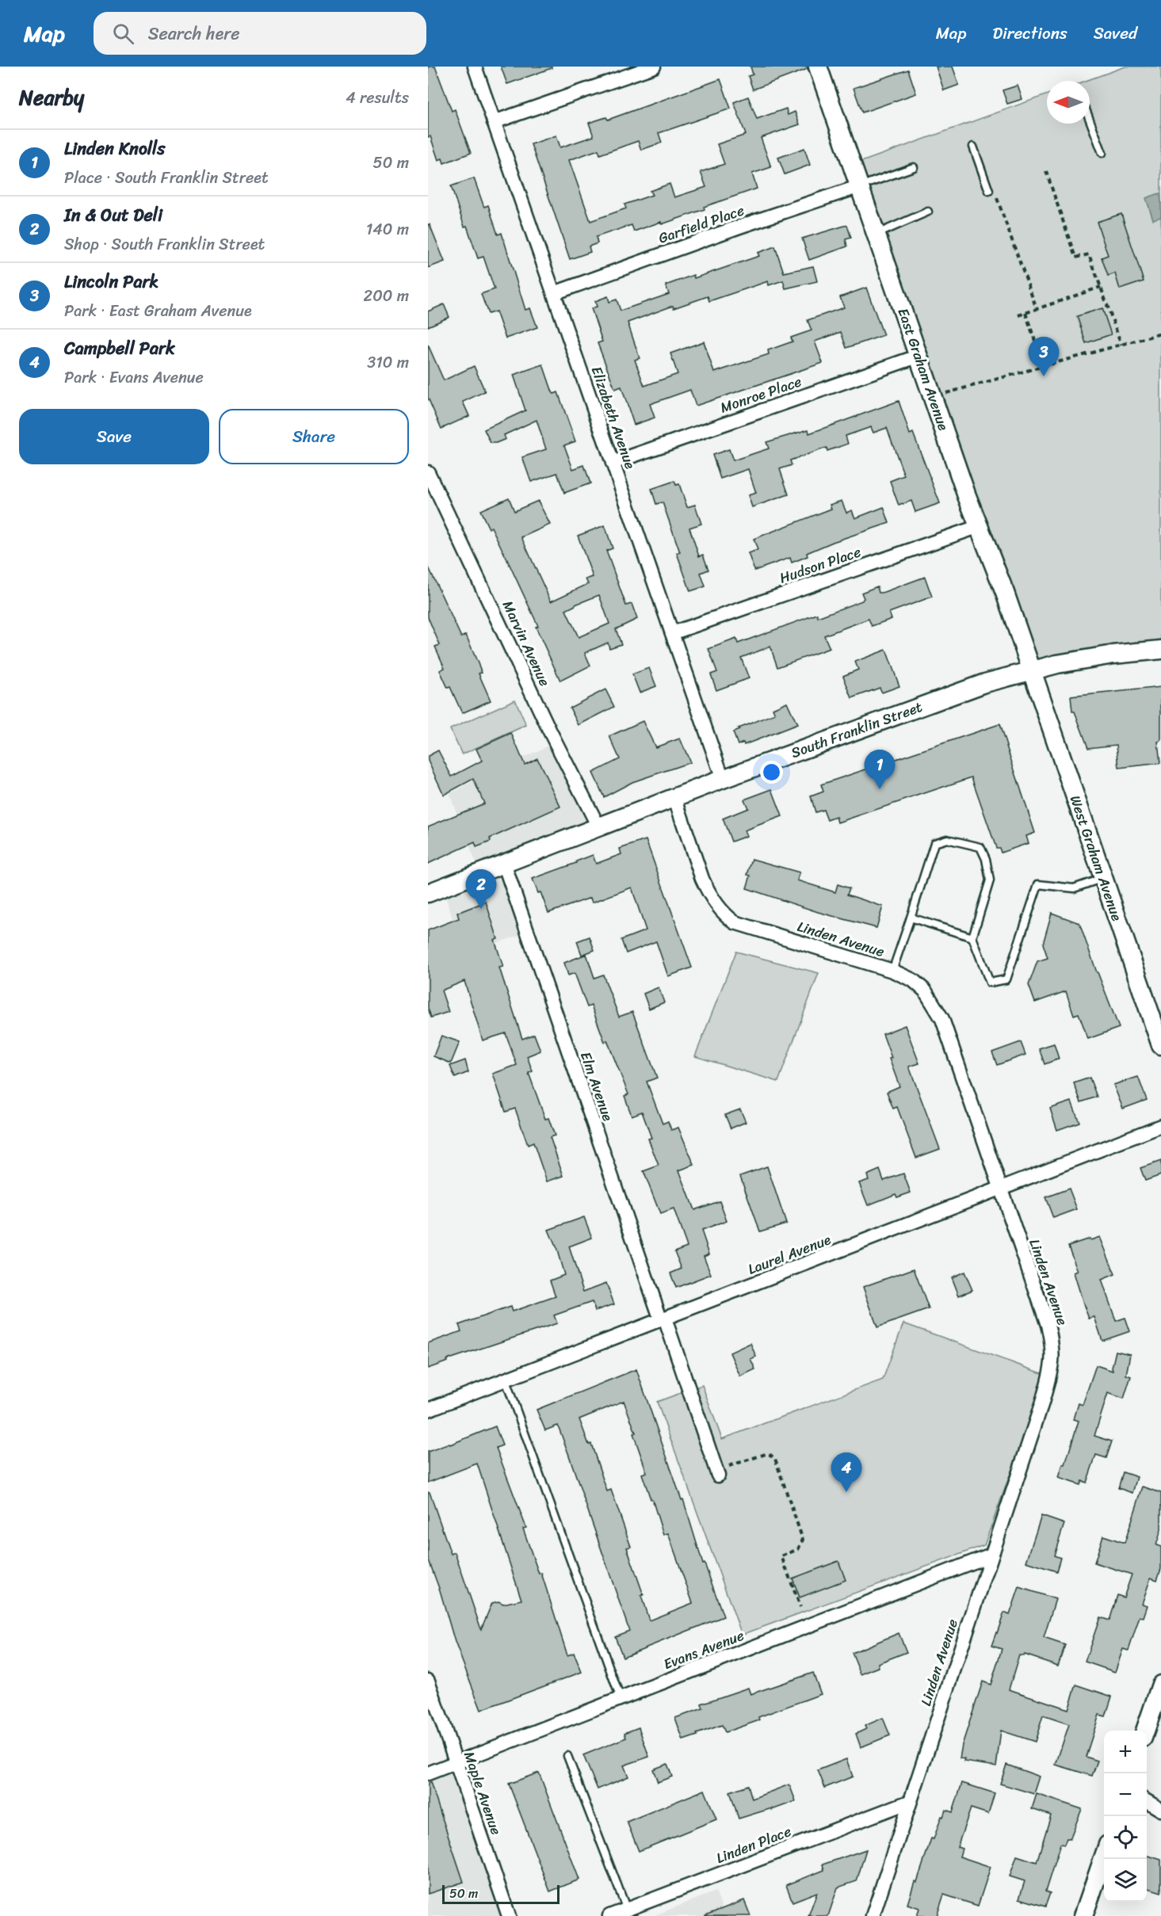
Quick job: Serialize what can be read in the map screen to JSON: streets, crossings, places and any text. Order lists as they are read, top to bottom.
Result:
{
  "streets": {
    "street": [
      "Garfield Place",
      "East Graham Avenue",
      "Monroe Place",
      "Elizabeth Avenue",
      "Hudson Place",
      "Marvin Avenue",
      "South Franklin Street",
      "West Graham Avenue",
      "Linden Avenue",
      "Elm Avenue",
      "Laurel Avenue",
      "Evans Avenue",
      "Maple Avenue",
      "Linden Place"
    ]
  },
  "crossings": [
    ["Garfield Place", "East Graham Avenue"],
    ["Garfield Place", "Elizabeth Avenue"],
    ["East Graham Avenue", "Monroe Place"],
    ["East Graham Avenue", "Hudson Place"],
    ["East Graham Avenue", "South Franklin Street"],
    ["East Graham Avenue", "West Graham Avenue"],
    ["Monroe Place", "Elizabeth Avenue"],
    ["Elizabeth Avenue", "Hudson Place"],
    ["Elizabeth Avenue", "South Franklin Street"],
    ["Marvin Avenue", "South Franklin Street"],
    ["South Franklin Street", "West Graham Avenue"],
    ["South Franklin Street", "Linden Avenue"],
    ["South Franklin Street", "Elm Avenue"],
    ["Linden Avenue", "Laurel Avenue"],
    ["Linden Avenue", "Evans Avenue"],
    ["Linden Avenue", "Linden Place"],
    ["Elm Avenue", "Laurel Avenue"],
    ["Evans Avenue", "Maple Avenue"]
  ],
  "scale_bar": "50 m",
  "north": "left",
  "page": {
    "header": "Map",
    "search": "Search here",
    "nav": ["Map", "Directions", "Saved"],
    "heading": ["Nearby", "4 results"],
    "list": [
      {
        "mark": "1",
        "name": "Linden Knolls",
        "note": "Place · South Franklin Street",
        "value": "50 m"
      },
      {
        "mark": "2",
        "name": "In & Out Deli",
        "note": "Shop · South Franklin Street",
        "value": "140 m"
      },
      {
        "mark": "3",
        "name": "Lincoln Park",
        "note": "Park · East Graham Avenue",
        "value": "200 m"
      },
      {
        "mark": "4",
        "name": "Campbell Park",
        "note": "Park · Evans Avenue",
        "value": "310 m"
      }
    ],
    "pins": [
      "3",
      "1",
      "2",
      "4"
    ],
    "buttons": ["Save", "Share"],
    "map_buttons": ["+", "−"],
    "scale": "50 m"
  }
}
